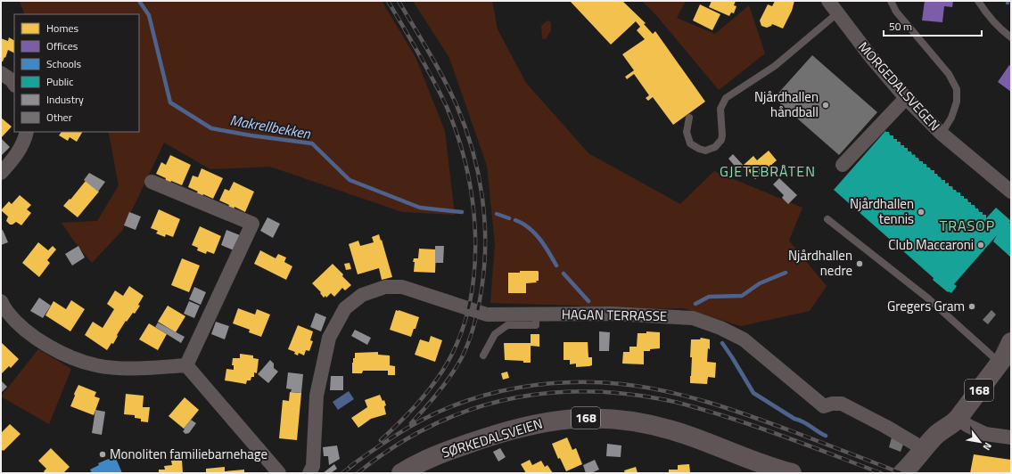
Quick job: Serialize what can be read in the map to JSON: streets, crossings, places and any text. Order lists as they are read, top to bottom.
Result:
{
  "streets": {
    "main road": ["168", "SØRKEDALSVEIEN"],
    "street": ["MORGEDALSVEGEN", "HAGAN TERRASSE"]
  },
  "districts": ["GJETEBRÅTEN", "TRASOP"],
  "water": ["Makrellbekken"],
  "places": [
    "Njårdhallen håndball",
    "Njårdhallen tennis",
    "Club Maccaroni",
    "Njårdhallen nedre",
    "Gregers Gram",
    "Monoliten familiebarnehage"
  ],
  "legend": [
    "Homes",
    "Offices",
    "Schools",
    "Public",
    "Industry",
    "Other"
  ],
  "scale_bar": "50 m",
  "north": "bottom right"
}
